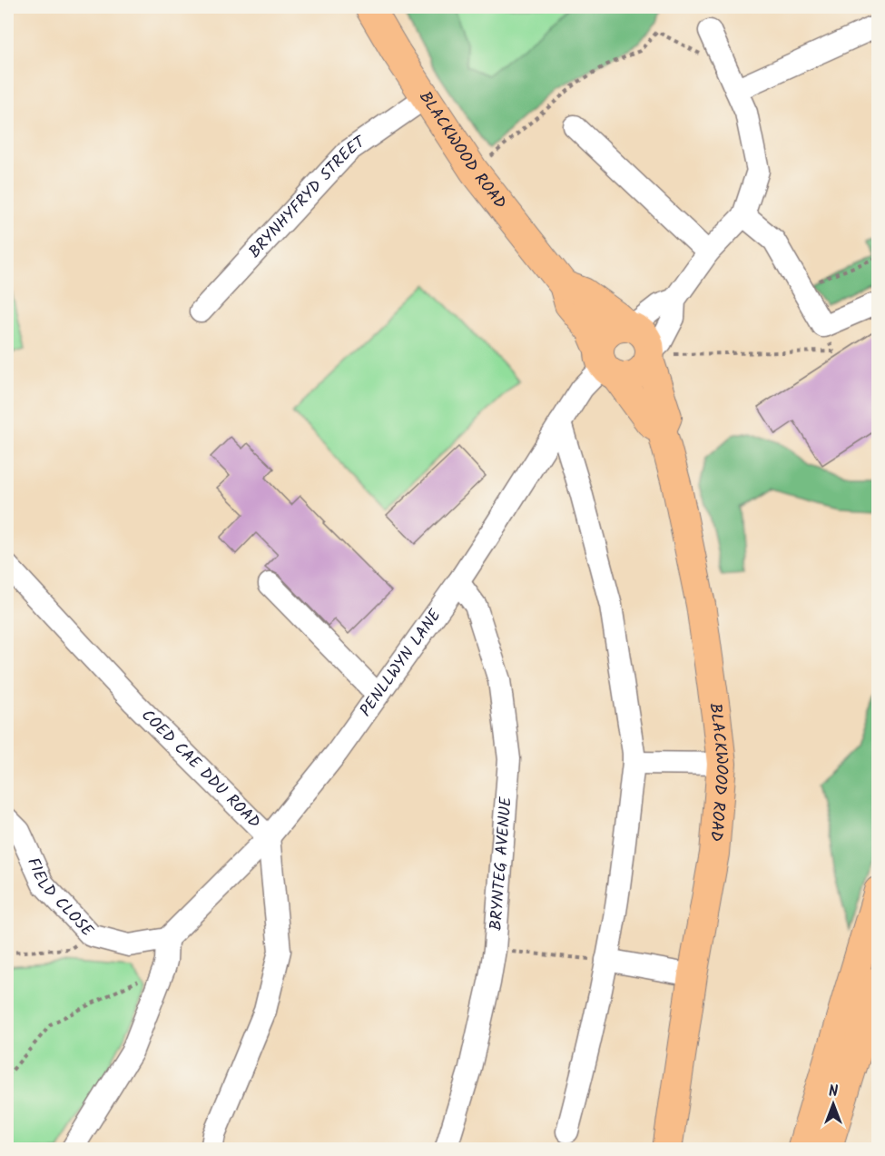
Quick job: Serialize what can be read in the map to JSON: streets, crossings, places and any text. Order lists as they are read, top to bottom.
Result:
{
  "streets": {
    "main road": ["BLACKWOOD ROAD"],
    "street": [
      "BRYNHYFRYD STREET",
      "PENLLWYN LANE",
      "COED CAE DDU ROAD",
      "BRYNTEG AVENUE",
      "FIELD CLOSE"
    ]
  },
  "crossings": [
    ["BLACKWOOD ROAD", "BRYNHYFRYD STREET"],
    ["BLACKWOOD ROAD", "PENLLWYN LANE"],
    ["PENLLWYN LANE", "COED CAE DDU ROAD"],
    ["PENLLWYN LANE", "BRYNTEG AVENUE"],
    ["PENLLWYN LANE", "FIELD CLOSE"]
  ],
  "north": "top"
}
